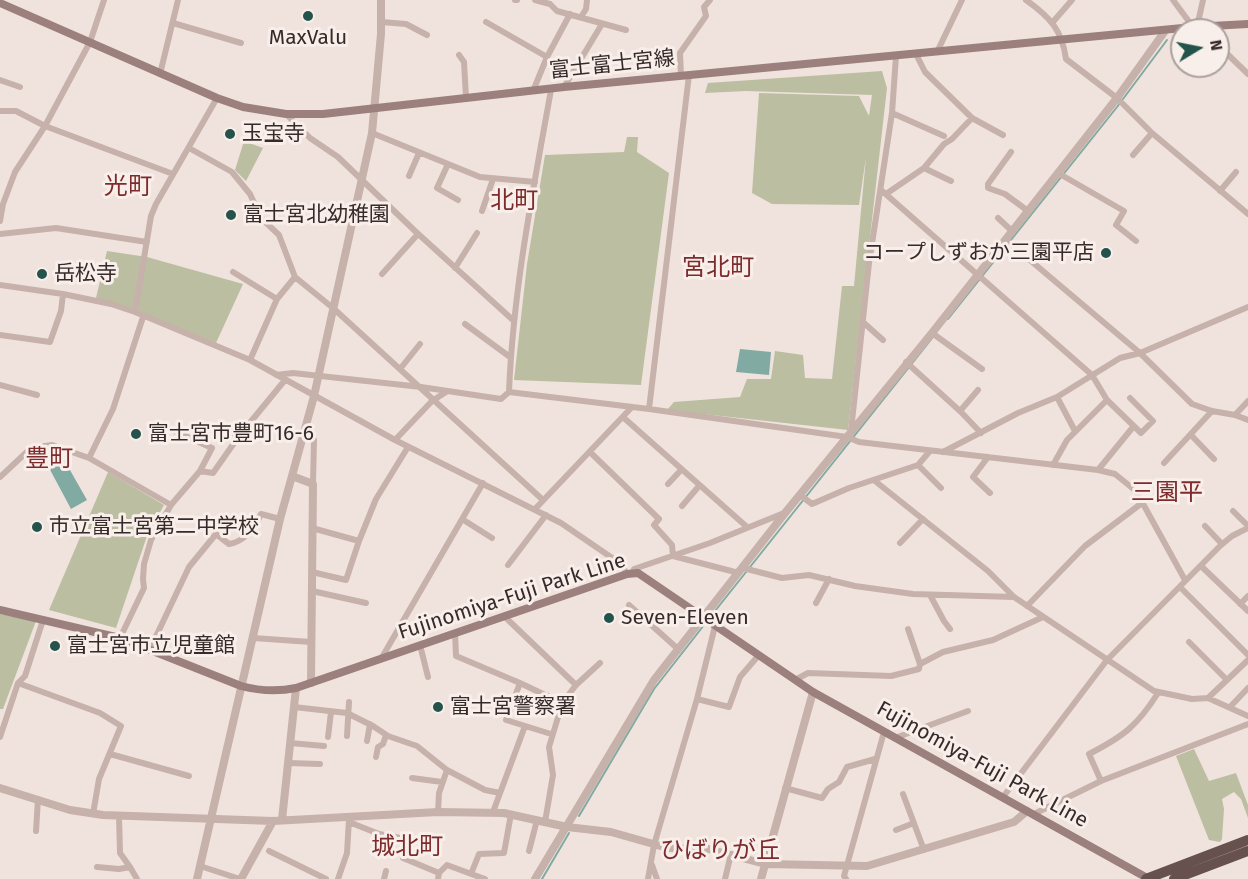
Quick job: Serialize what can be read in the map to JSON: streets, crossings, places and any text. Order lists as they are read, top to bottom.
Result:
{
  "streets": {
    "main road": ["富士富士宮線", "Fujinomiya-Fuji Park Line"]
  },
  "districts": [
    "光町",
    "北町",
    "宮北町",
    "豊町",
    "三園平",
    "城北町",
    "ひばりが丘"
  ],
  "places": [
    "MaxValu",
    "玉宝寺",
    "富士宮北幼稚園",
    "コープしずおか三園平店",
    "岳松寺",
    "富士宮市豊町16-6",
    "市立富士宮第二中学校",
    "Seven-Eleven",
    "富士宮市立児童館",
    "富士宮警察署"
  ],
  "north": "right"
}
